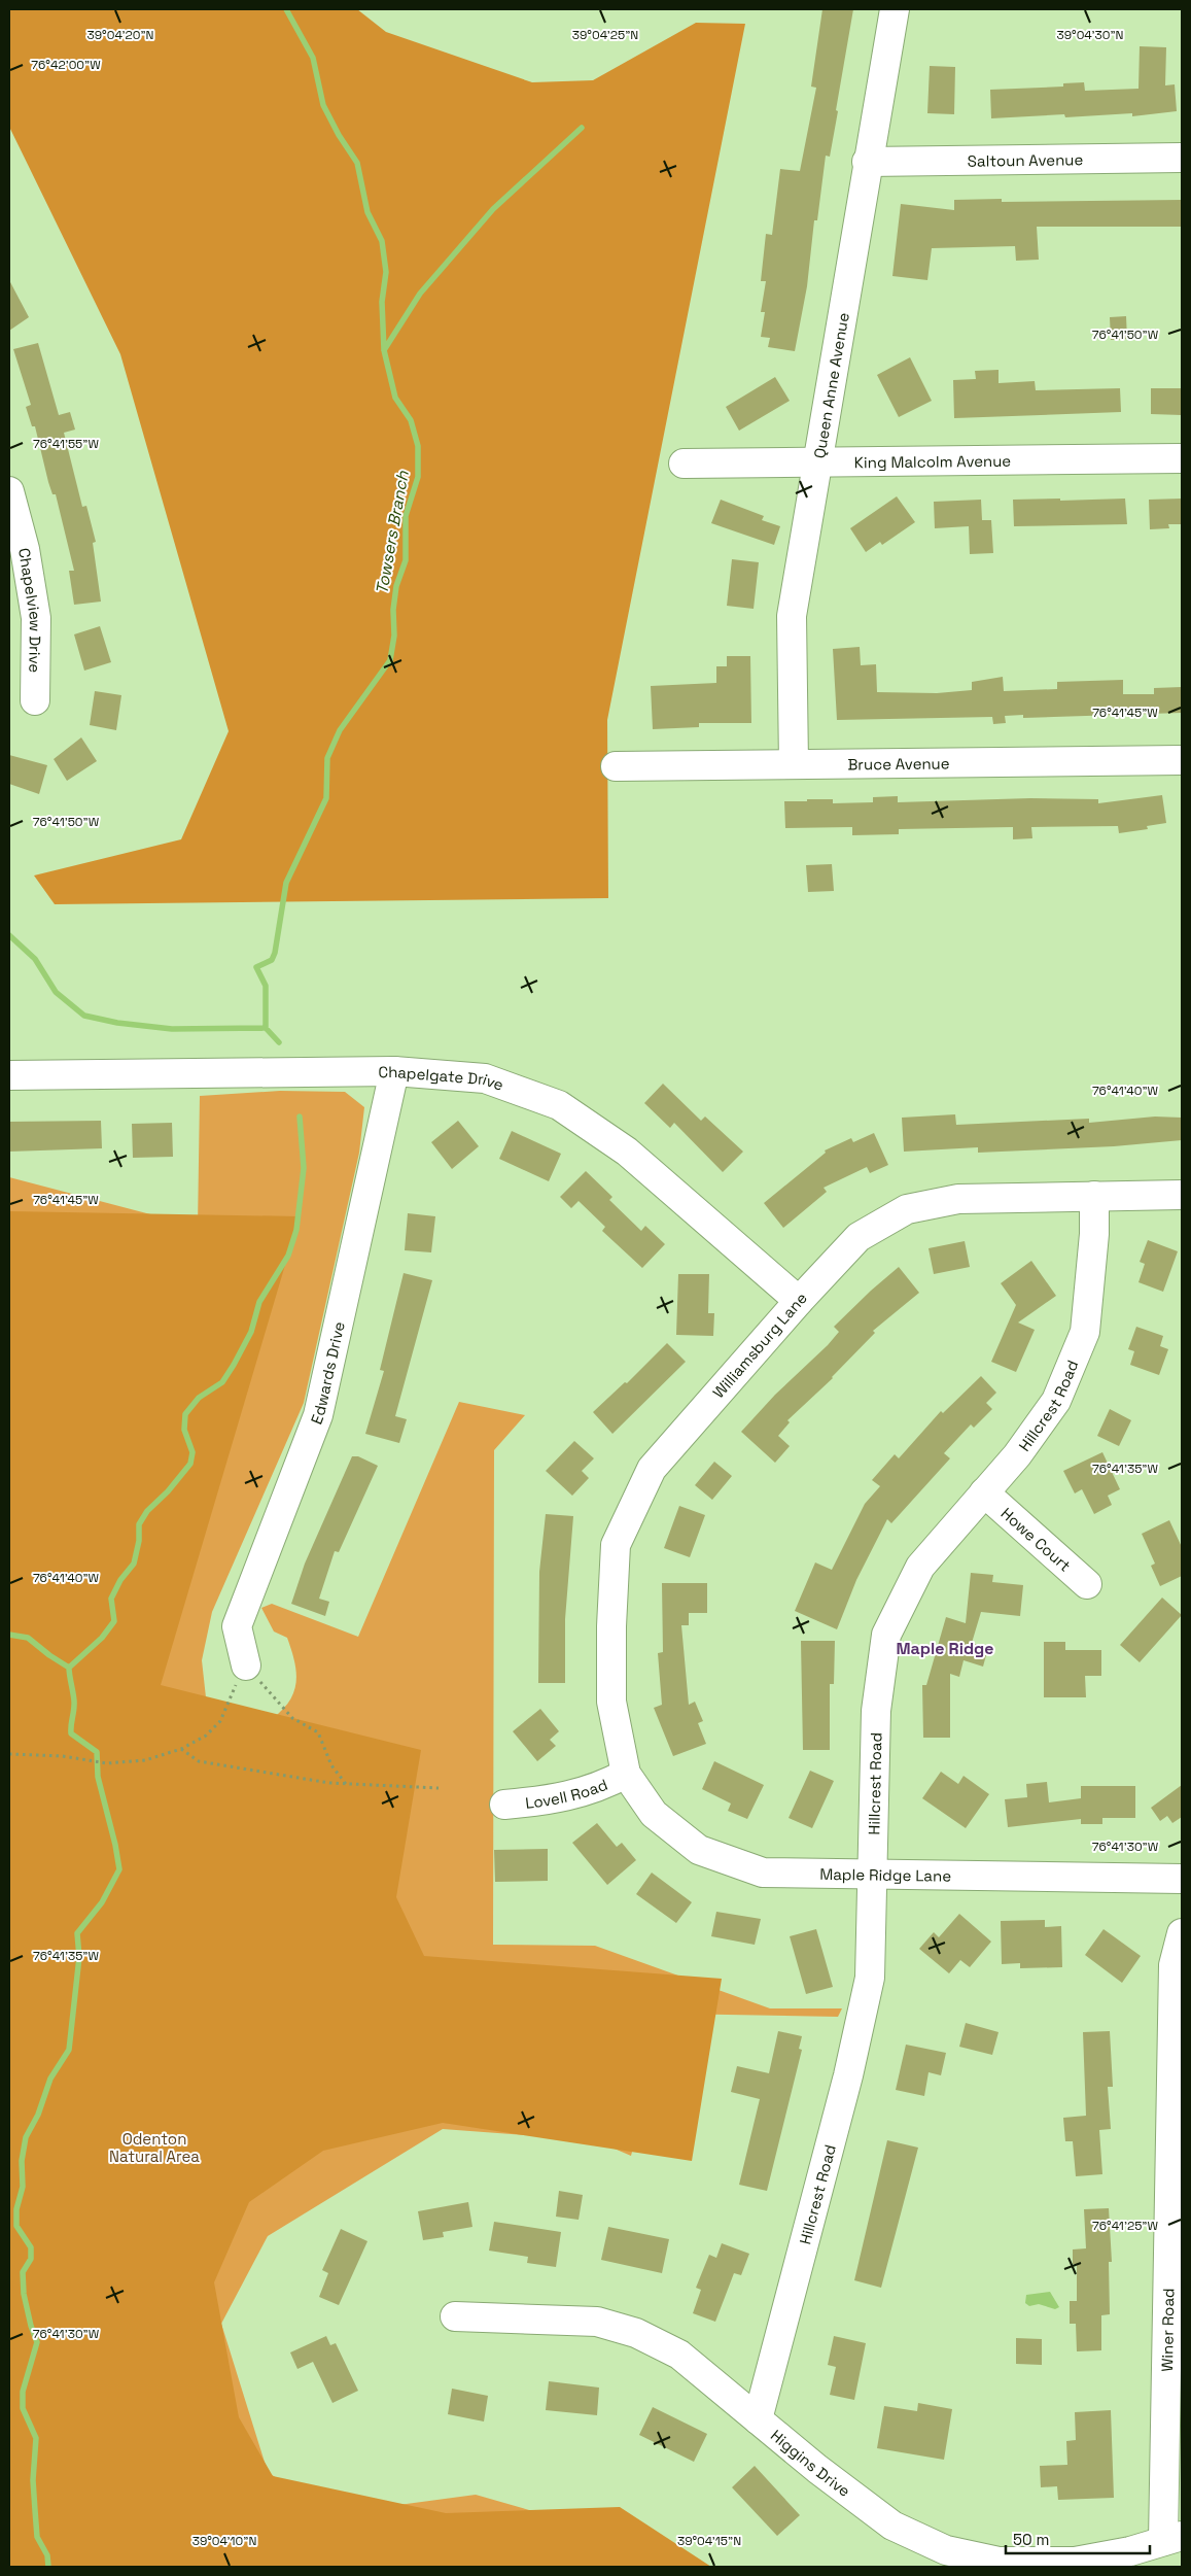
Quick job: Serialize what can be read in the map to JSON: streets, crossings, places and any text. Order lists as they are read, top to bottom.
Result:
{
  "streets": {
    "street": [
      "Saltoun Avenue",
      "Queen Anne Avenue",
      "King Malcolm Avenue",
      "Chapelview Drive",
      "Bruce Avenue",
      "Chapelgate Drive",
      "Williamsburg Lane",
      "Edwards Drive",
      "Hillcrest Road",
      "Howe Court",
      "Lovell Road",
      "Maple Ridge Lane",
      "Winer Road",
      "Higgins Drive"
    ]
  },
  "crossings": [
    ["Saltoun Avenue", "Queen Anne Avenue"],
    ["Queen Anne Avenue", "King Malcolm Avenue"],
    ["Queen Anne Avenue", "Bruce Avenue"],
    ["Chapelgate Drive", "Williamsburg Lane"],
    ["Chapelgate Drive", "Edwards Drive"],
    ["Williamsburg Lane", "Hillcrest Road"],
    ["Williamsburg Lane", "Lovell Road"],
    ["Williamsburg Lane", "Maple Ridge Lane"],
    ["Hillcrest Road", "Howe Court"],
    ["Hillcrest Road", "Maple Ridge Lane"],
    ["Hillcrest Road", "Higgins Drive"],
    ["Lovell Road", "Maple Ridge Lane"],
    ["Winer Road", "Higgins Drive"]
  ],
  "districts": ["Maple Ridge"],
  "water": ["Towsers Branch"],
  "parks": ["Odenton Natural Area"],
  "scale_bar": "50 m",
  "coordinates": [
    "39°04'25\"N",
    "39°04'30\"N",
    "39°04'20\"N",
    "76°42'00\"W",
    "76°41'50\"W",
    "76°41'55\"W",
    "76°41'45\"W",
    "76°41'40\"W",
    "76°41'35\"W",
    "76°41'30\"W",
    "76°41'25\"W",
    "39°04'10\"N",
    "39°04'15\"N"
  ]
}
